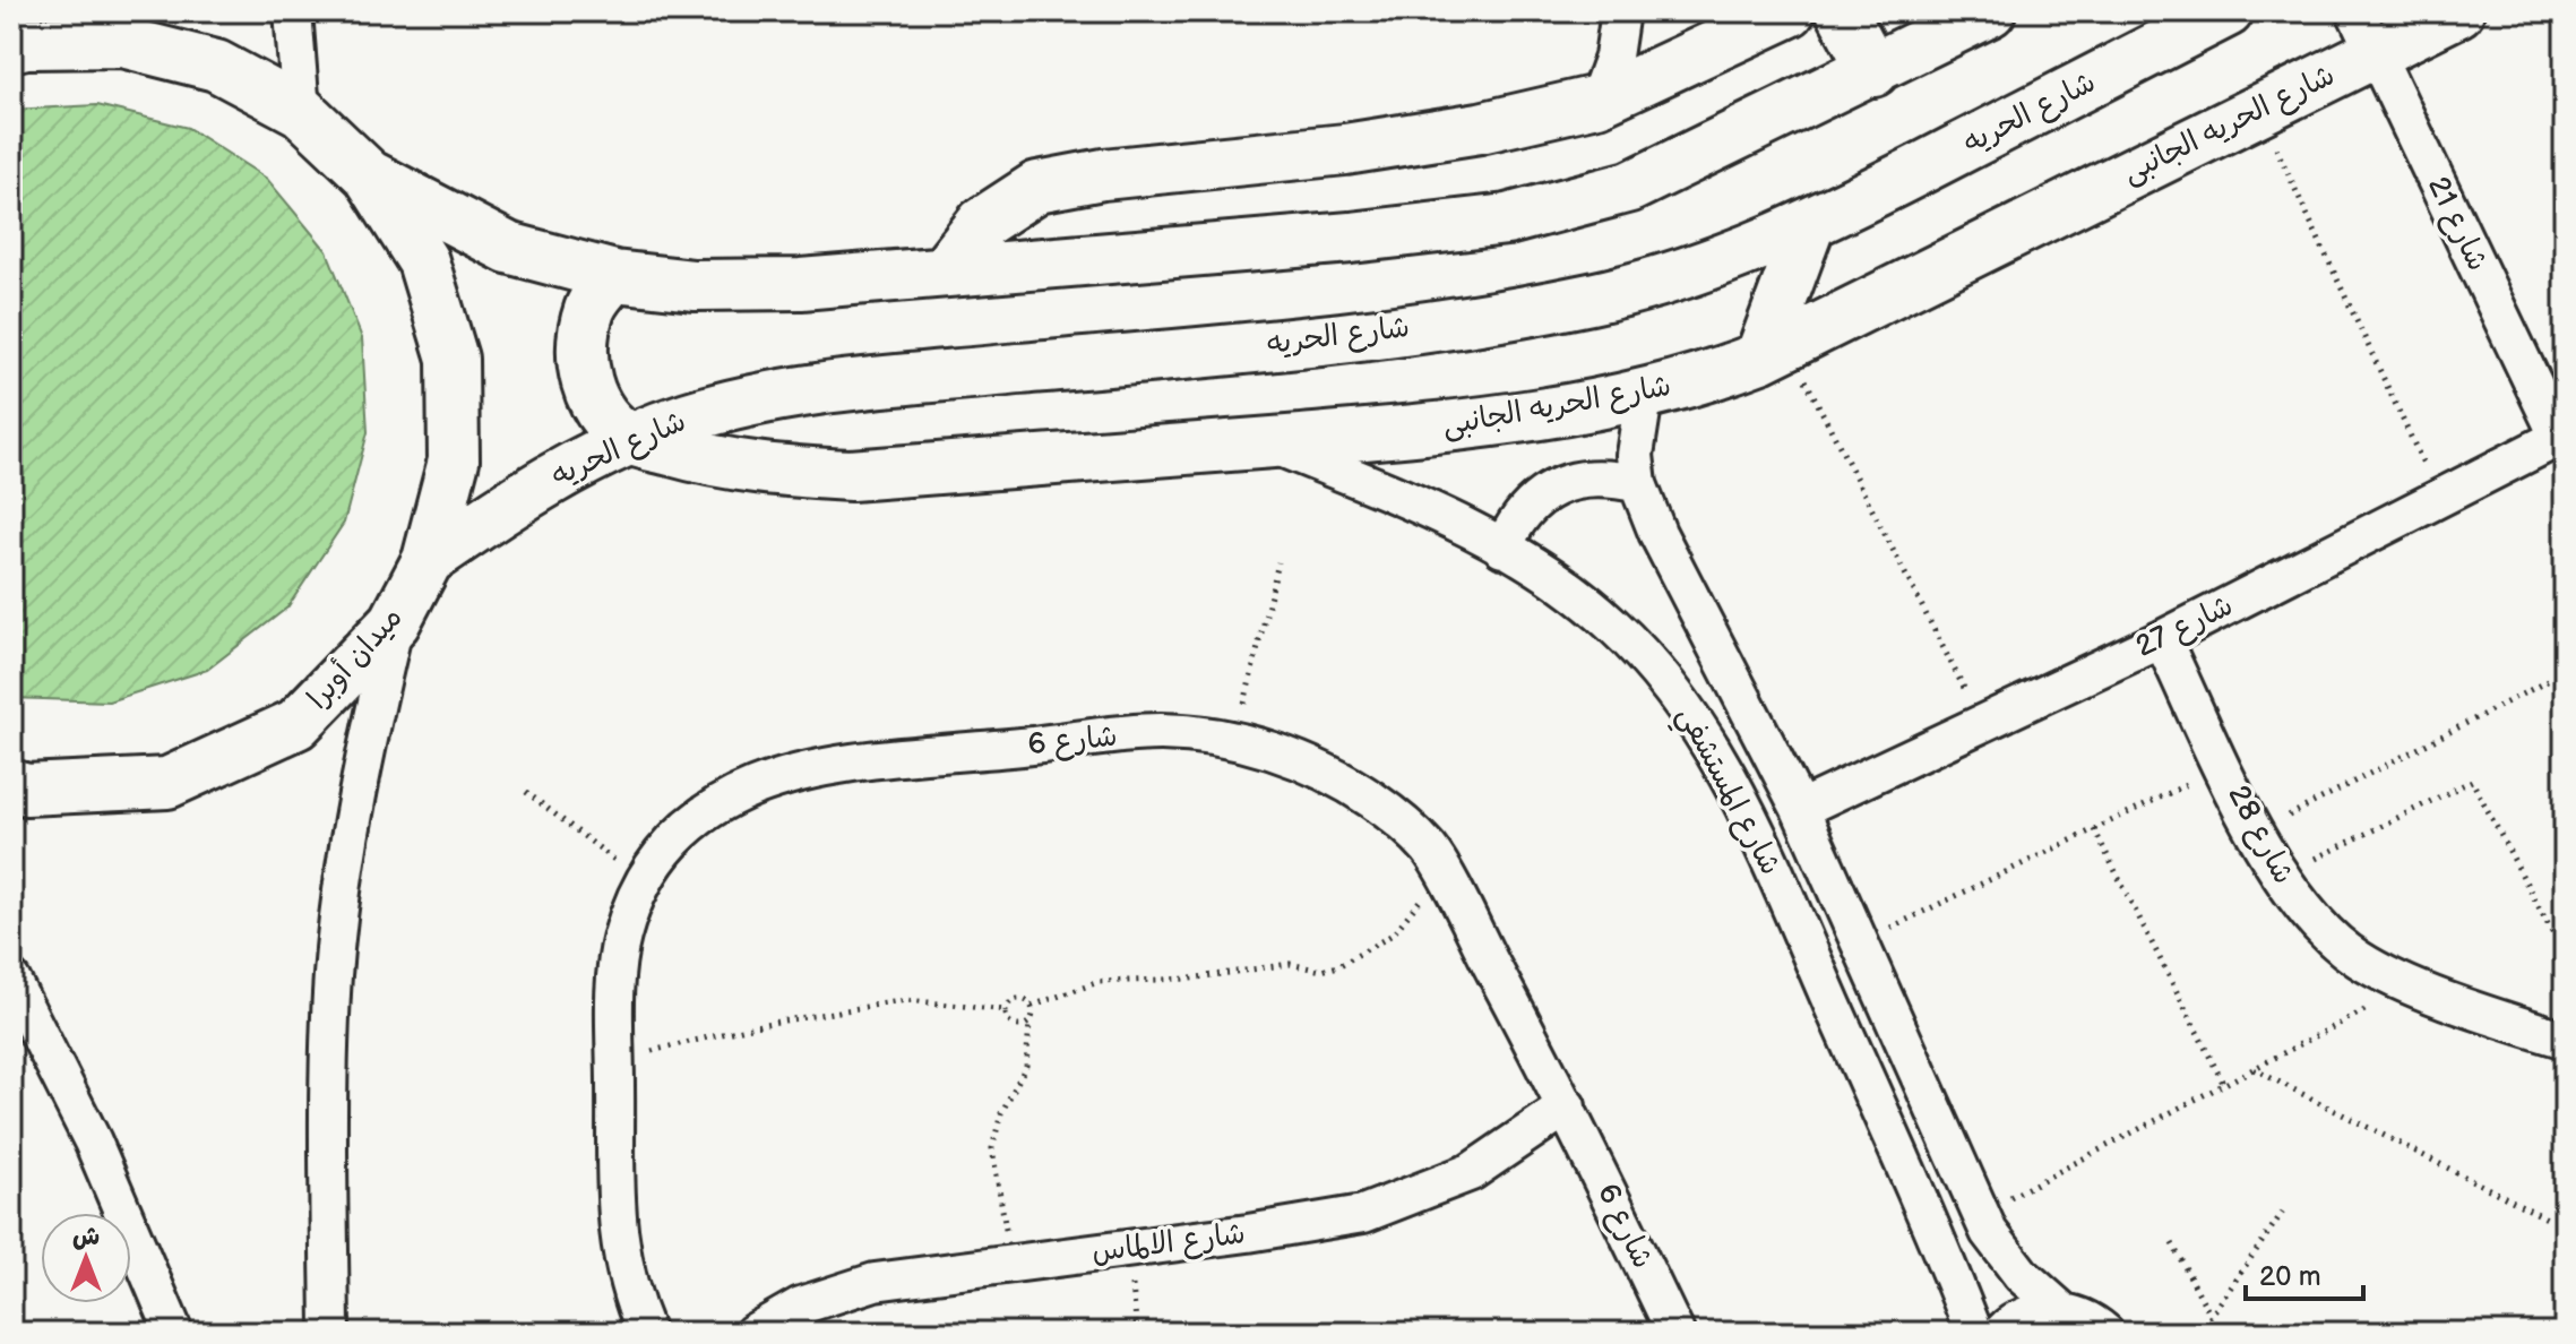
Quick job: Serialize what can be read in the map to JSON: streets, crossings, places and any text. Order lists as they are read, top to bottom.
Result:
{
  "streets": {
    "main road": ["شارع الحريه", "شارع الحريه الجانبى", "ميدان أوبرا"],
    "street": [
      "شارع 21",
      "شارع 27",
      "شارع 6",
      "شارع المستشفي",
      "شارع 28",
      "شارع الالماس"
    ]
  },
  "crossings": [
    ["شارع الحريه", "شارع الحريه الجانبى"],
    ["شارع الحريه", "ميدان أوبرا"],
    ["شارع الحريه الجانبى", "شارع 21"],
    ["شارع الحريه الجانبى", "شارع المستشفي"],
    ["شارع 21", "شارع 27"],
    ["شارع 27", "شارع المستشفي"],
    ["شارع 27", "شارع 28"],
    ["شارع 6", "شارع الالماس"]
  ],
  "scale_bar": "20 m",
  "north": "top"
}
